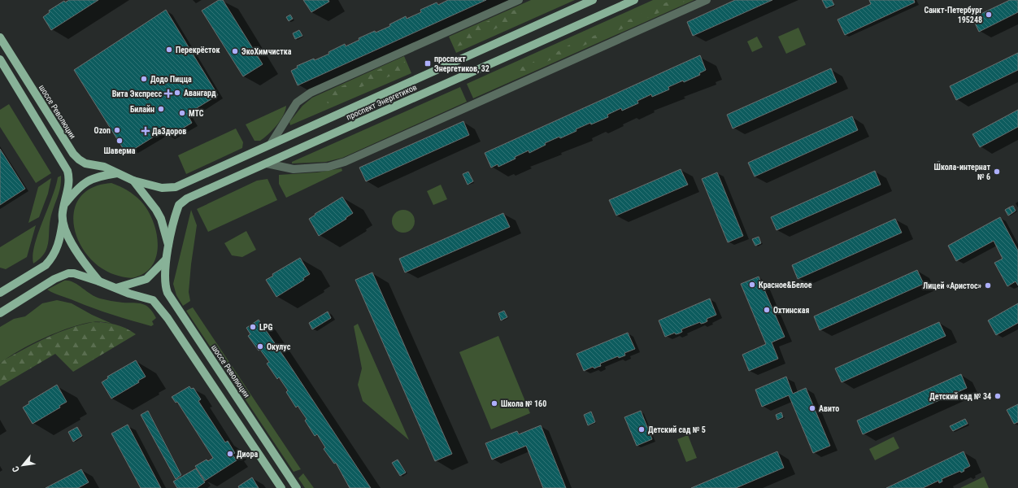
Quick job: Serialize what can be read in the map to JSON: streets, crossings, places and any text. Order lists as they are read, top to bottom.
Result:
{
  "streets": {
    "main road": ["проспект Энергетиков", "шоссе Революции"]
  },
  "crossings": [
    ["проспект Энергетиков", "шоссе Революции"]
  ],
  "places": {
    "other": [
      "Санкт-Петербург 195248",
      "Перекрёсток",
      "ЭкоХимчистка",
      "Додо Пицца",
      "Авангард",
      "Билайн",
      "МТС",
      "Ozon",
      "Шаверма",
      "Школа-интернат № 6",
      "Красное&Белое",
      "Лицей «Аристос»",
      "Охтинская",
      "LPG",
      "Окулус",
      "Детский сад № 34",
      "Школа № 160",
      "Авито",
      "Детский сад № 5",
      "Диора"
    ],
    "transit": ["проспект Энергетиков, 32"],
    "health": ["Вита Экспресс", "ДаЗдоров"]
  },
  "north": "bottom left"
}
